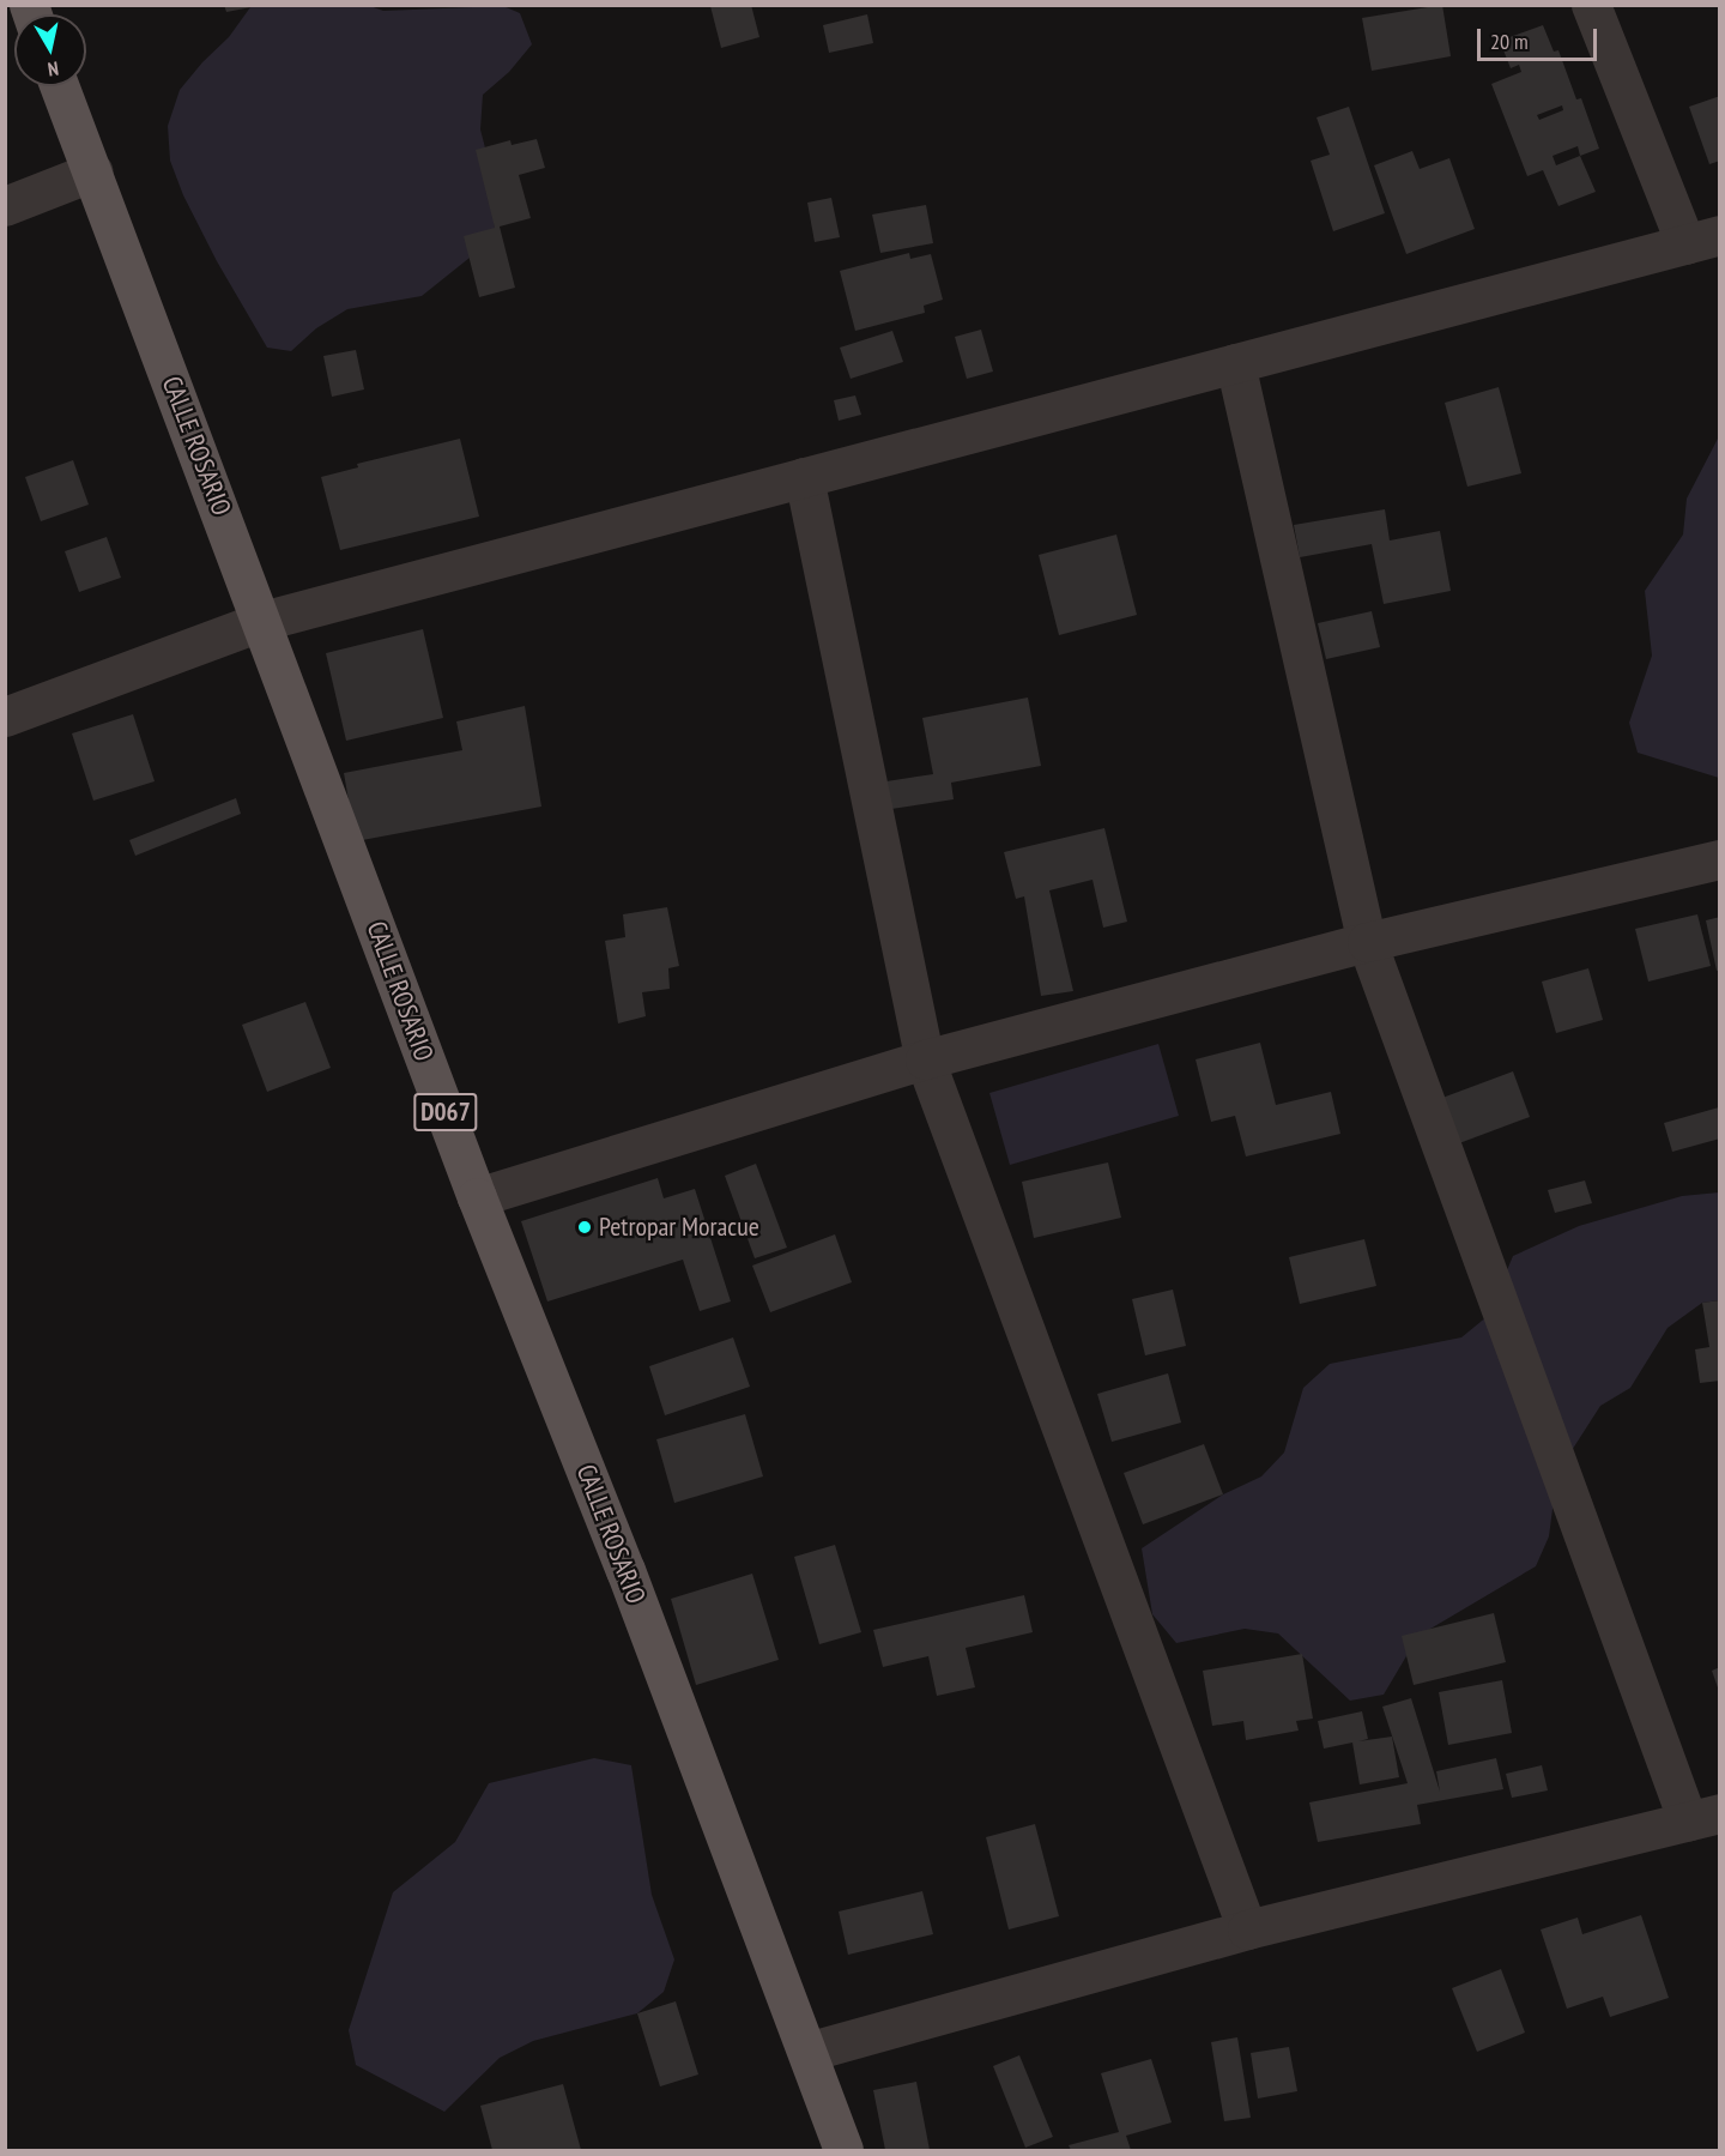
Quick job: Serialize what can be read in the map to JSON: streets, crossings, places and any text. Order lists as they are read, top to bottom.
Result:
{
  "streets": {
    "main road": ["CALLE ROSARIO", "D067"]
  },
  "places": ["Petropar Moracue"],
  "scale_bar": "20 m",
  "north": "bottom"
}
